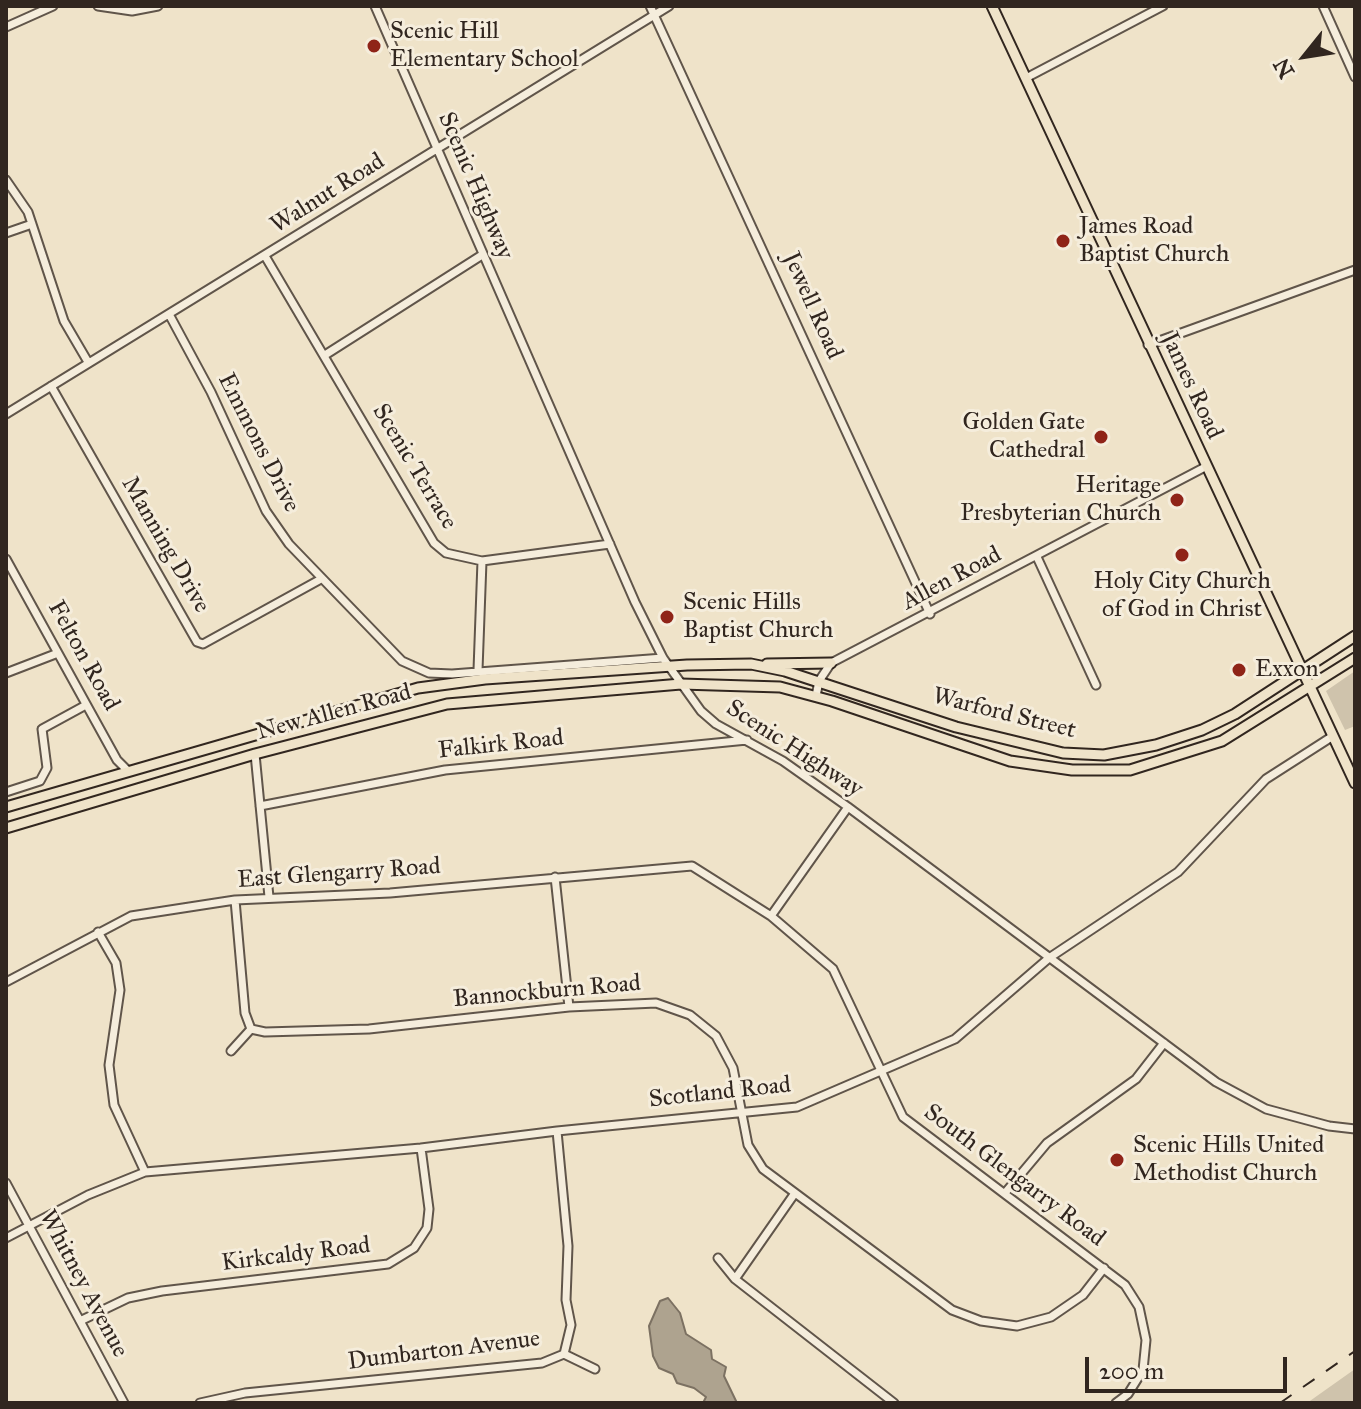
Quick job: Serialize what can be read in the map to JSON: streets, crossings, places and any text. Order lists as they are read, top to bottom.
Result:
{
  "streets": {
    "main road": ["James Road", "New Allen Road", "Warford Street"],
    "street": [
      "Scenic Highway",
      "Walnut Road",
      "Jewell Road",
      "Emmons Drive",
      "Scenic Terrace",
      "Manning Drive",
      "Allen Road",
      "Felton Road",
      "Falkirk Road",
      "East Glengarry Road",
      "Bannockburn Road",
      "Scotland Road",
      "South Glengarry Road",
      "Kirkcaldy Road",
      "Whitney Avenue",
      "Dumbarton Avenue"
    ]
  },
  "crossings": [
    ["Scenic Highway", "Walnut Road"],
    ["Scenic Highway", "Scenic Terrace"],
    ["Scenic Highway", "New Allen Road"],
    ["Scenic Highway", "Warford Street"],
    ["Scenic Highway", "Falkirk Road"],
    ["Scenic Highway", "Scotland Road"],
    ["Walnut Road", "Jewell Road"],
    ["Walnut Road", "Emmons Drive"],
    ["Walnut Road", "Scenic Terrace"],
    ["Walnut Road", "Manning Drive"],
    ["Jewell Road", "Allen Road"],
    ["James Road", "Allen Road"],
    ["James Road", "Warford Street"],
    ["James Road", "Scotland Road"],
    ["Emmons Drive", "Manning Drive"],
    ["Allen Road", "Warford Street"],
    ["Felton Road", "New Allen Road"],
    ["New Allen Road", "Warford Street"],
    ["East Glengarry Road", "South Glengarry Road"],
    ["Bannockburn Road", "Scotland Road"],
    ["Bannockburn Road", "South Glengarry Road"],
    ["Scotland Road", "South Glengarry Road"],
    ["Scotland Road", "Kirkcaldy Road"],
    ["Scotland Road", "Whitney Avenue"],
    ["Scotland Road", "Dumbarton Avenue"],
    ["Kirkcaldy Road", "Whitney Avenue"]
  ],
  "places": [
    "Scenic Hill Elementary School",
    "James Road Baptist Church",
    "Golden Gate Cathedral",
    "Heritage Presbyterian Church",
    "Holy City Church of God in Christ",
    "Scenic Hills Baptist Church",
    "Exxon",
    "Scenic Hills United Methodist Church"
  ],
  "scale_bar": "200 m",
  "north": "bottom left"
}
